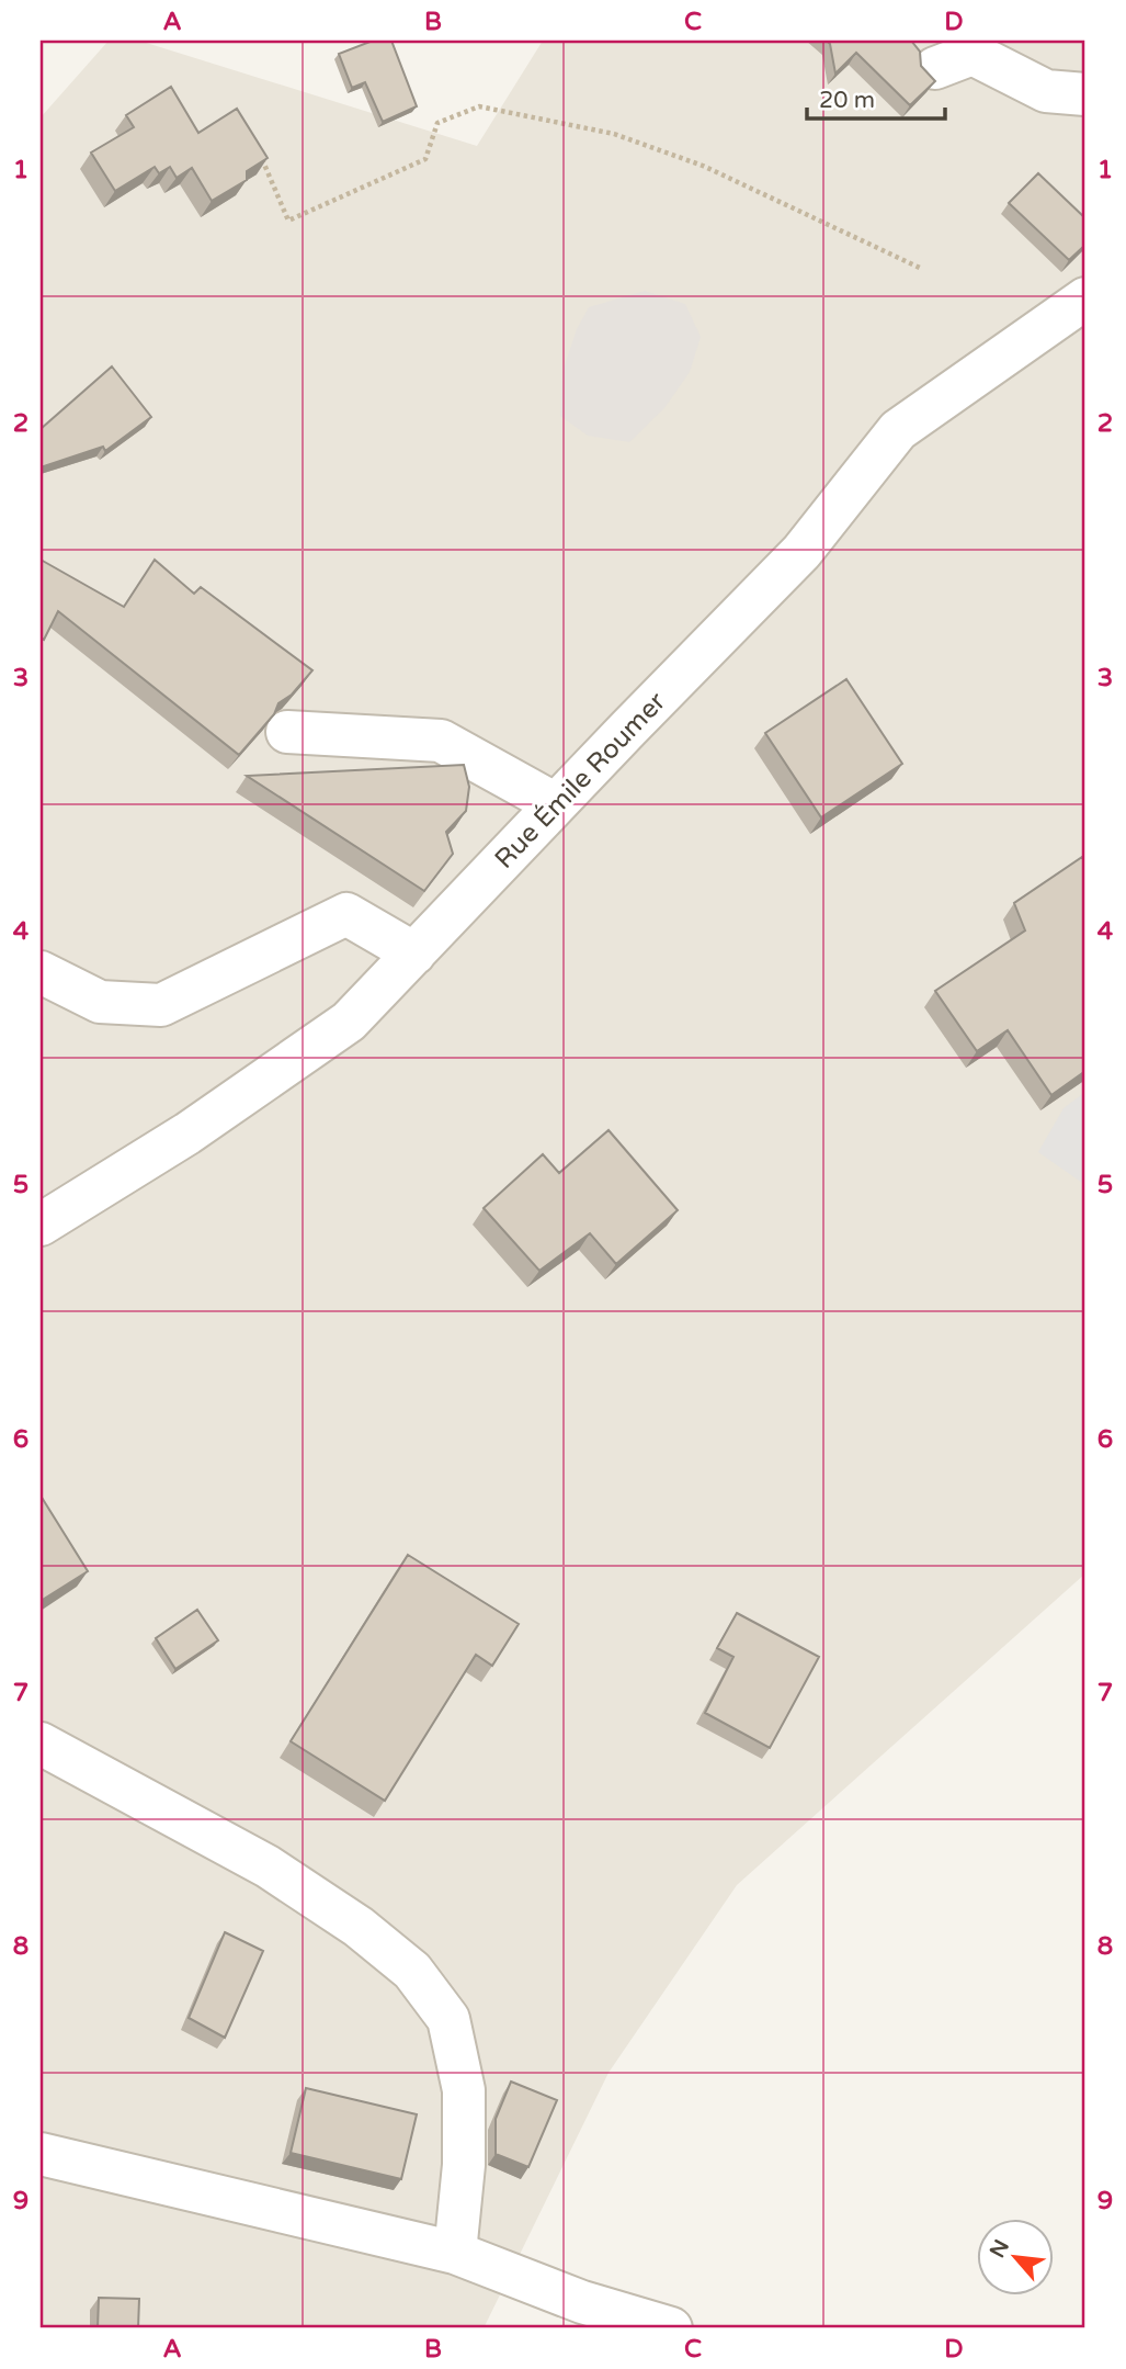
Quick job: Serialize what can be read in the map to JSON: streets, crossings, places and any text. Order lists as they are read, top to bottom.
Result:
{
  "streets": {
    "street": ["Rue Émile Roumer"]
  },
  "scale_bar": "20 m",
  "north": "top left",
  "grid": {
    "columns": [
      "A",
      "B",
      "C",
      "D"
    ],
    "rows": [
      "1",
      "2",
      "3",
      "4",
      "5",
      "6",
      "7",
      "8",
      "9"
    ]
  }
}
